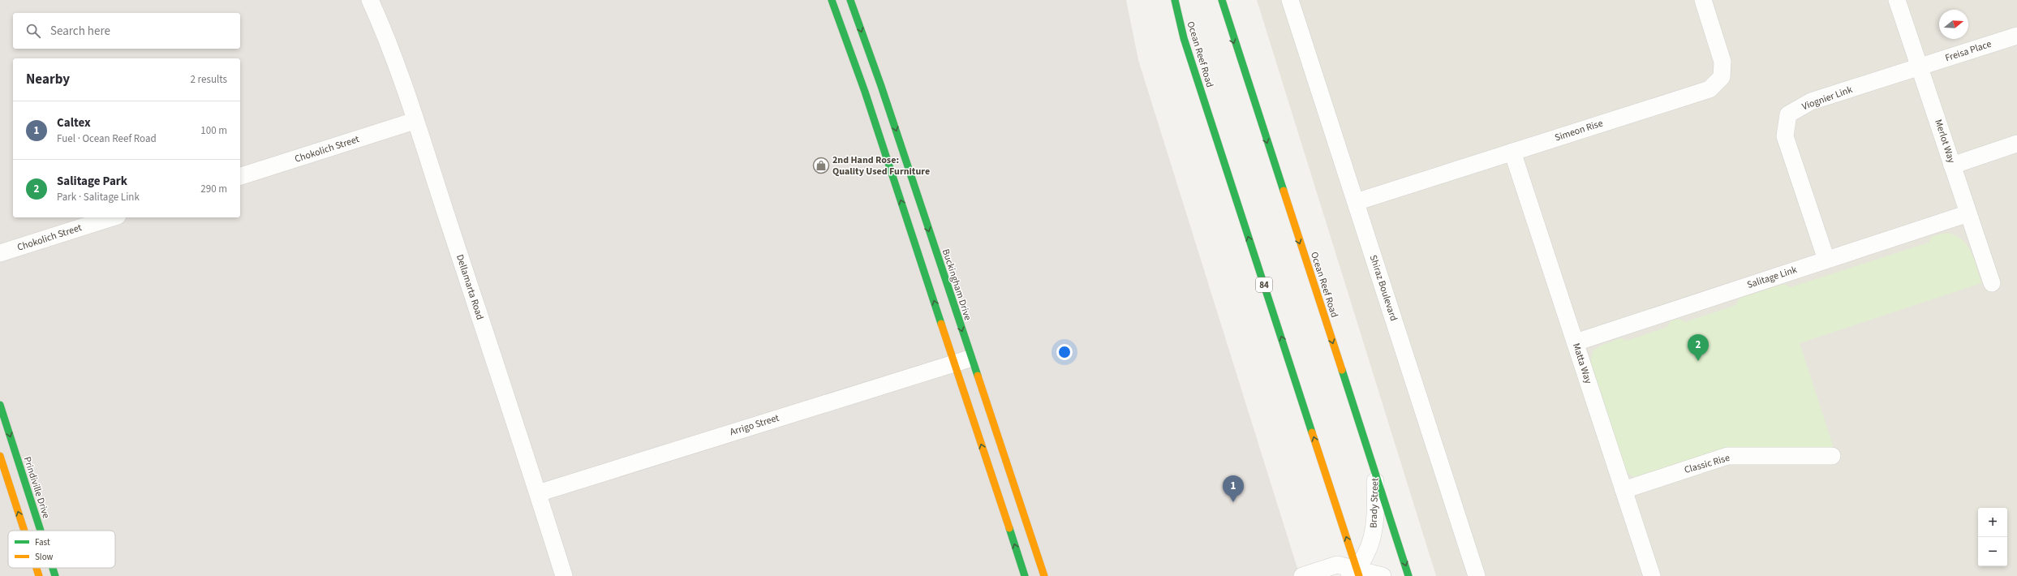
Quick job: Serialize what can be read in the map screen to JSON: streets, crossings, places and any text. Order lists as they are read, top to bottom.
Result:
{
  "streets": {
    "street": [
      "Freisa Place",
      "Ocean Reef Road",
      "Viognier Link",
      "Simeon Rise",
      "Merlot Way",
      "Chokolich Street",
      "Salitage Link",
      "Buckingham Drive",
      "84",
      "Dellamarta Road",
      "Shiraz Boulevard",
      "Matta Way",
      "Arrigo Street",
      "Classic Rise",
      "Prindiville Drive",
      "Brady Street"
    ]
  },
  "crossings": [
    ["Freisa Place", "Viognier Link"],
    ["Freisa Place", "Merlot Way"],
    ["Ocean Reef Road", "Brady Street"],
    ["Viognier Link", "Merlot Way"],
    ["Viognier Link", "Salitage Link"],
    ["Simeon Rise", "Shiraz Boulevard"],
    ["Simeon Rise", "Matta Way"],
    ["Merlot Way", "Salitage Link"],
    ["Chokolich Street", "Dellamarta Road"],
    ["Salitage Link", "Matta Way"],
    ["Buckingham Drive", "Arrigo Street"],
    ["Dellamarta Road", "Arrigo Street"],
    ["Matta Way", "Classic Rise"]
  ],
  "places": {
    "shop": ["2nd Hand Rose: Quality Used Furniture"]
  },
  "legend": ["Fast", "Slow"],
  "north": "right",
  "page": {
    "search": "Search here",
    "heading": ["Nearby", "2 results"],
    "list": [
      {
        "mark": "1",
        "name": "Caltex",
        "note": "Fuel · Ocean Reef Road",
        "value": "100 m"
      },
      {
        "mark": "2",
        "name": "Salitage Park",
        "note": "Park · Salitage Link",
        "value": "290 m"
      }
    ],
    "pins": ["2", "1"],
    "map_buttons": ["+", "−"]
  }
}
